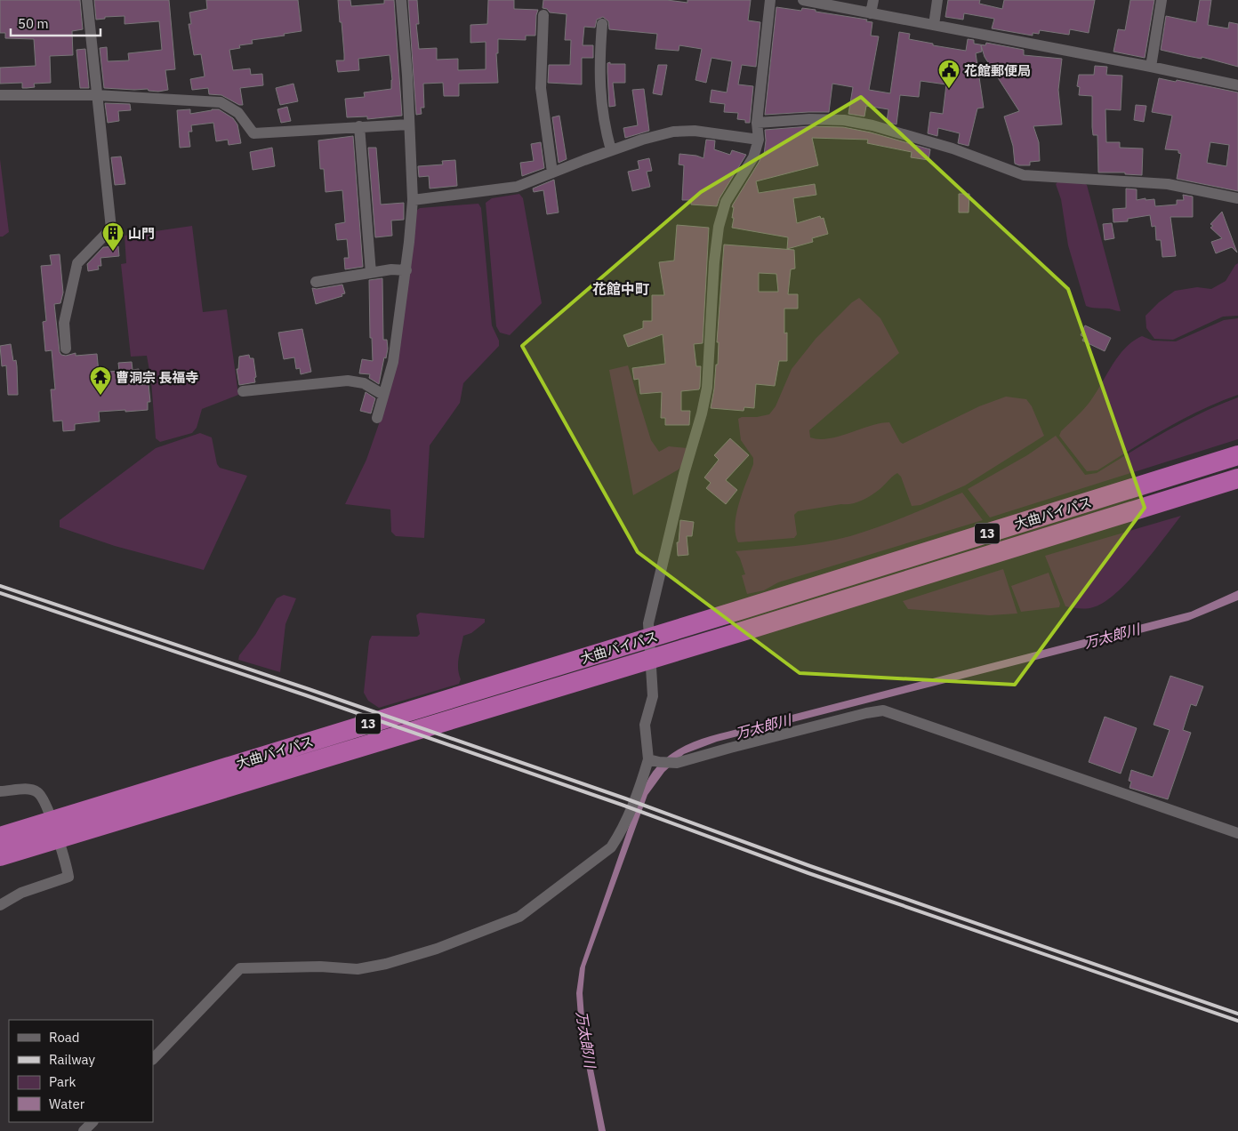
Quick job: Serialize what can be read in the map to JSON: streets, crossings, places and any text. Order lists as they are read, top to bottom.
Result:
{
  "streets": {
    "highway": ["大曲バイパス", "13"]
  },
  "districts": ["花館中町"],
  "water": ["万太郎川"],
  "places": {
    "public building": ["花館郵便局"],
    "building": ["山門"],
    "temple": ["曹洞宗 長福寺"]
  },
  "legend": [
    "Road",
    "Railway",
    "Park",
    "Water"
  ],
  "scale_bar": "50 m"
}
